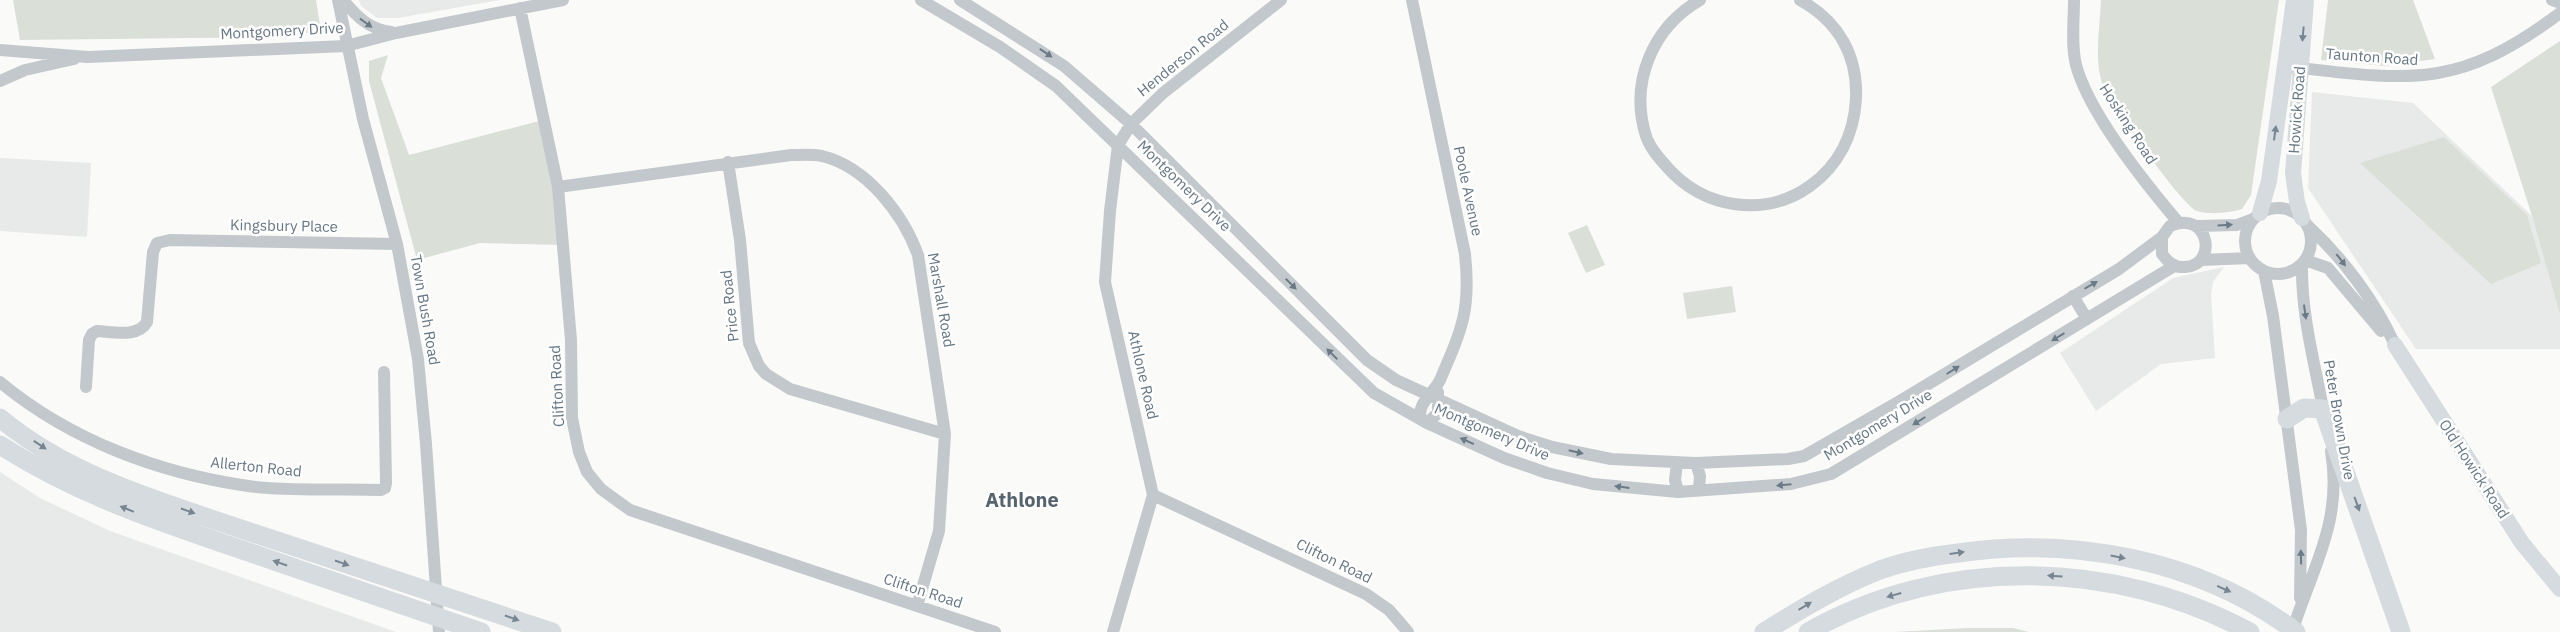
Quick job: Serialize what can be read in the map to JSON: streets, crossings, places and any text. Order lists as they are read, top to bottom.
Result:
{
  "streets": {
    "main road": ["Howick Road", "Old Howick Road"],
    "street": [
      "Montgomery Drive",
      "Taunton Road",
      "Henderson Road",
      "Hosking Road",
      "Poole Avenue",
      "Kingsbury Place",
      "Marshall Road",
      "Price Road",
      "Town Bush Road",
      "Athlone Road",
      "Clifton Road",
      "Peter Brown Drive",
      "Allerton Road"
    ]
  },
  "crossings": [
    ["Montgomery Drive", "Henderson Road"],
    ["Montgomery Drive", "Hosking Road"],
    ["Montgomery Drive", "Poole Avenue"],
    ["Montgomery Drive", "Town Bush Road"],
    ["Montgomery Drive", "Athlone Road"],
    ["Montgomery Drive", "Clifton Road"],
    ["Taunton Road", "Howick Road"],
    ["Henderson Road", "Athlone Road"],
    ["Howick Road", "Peter Brown Drive"],
    ["Howick Road", "Old Howick Road"],
    ["Kingsbury Place", "Town Bush Road"],
    ["Marshall Road", "Price Road"],
    ["Marshall Road", "Clifton Road"],
    ["Athlone Road", "Clifton Road"],
    ["Peter Brown Drive", "Old Howick Road"]
  ],
  "districts": ["Athlone"]
}
